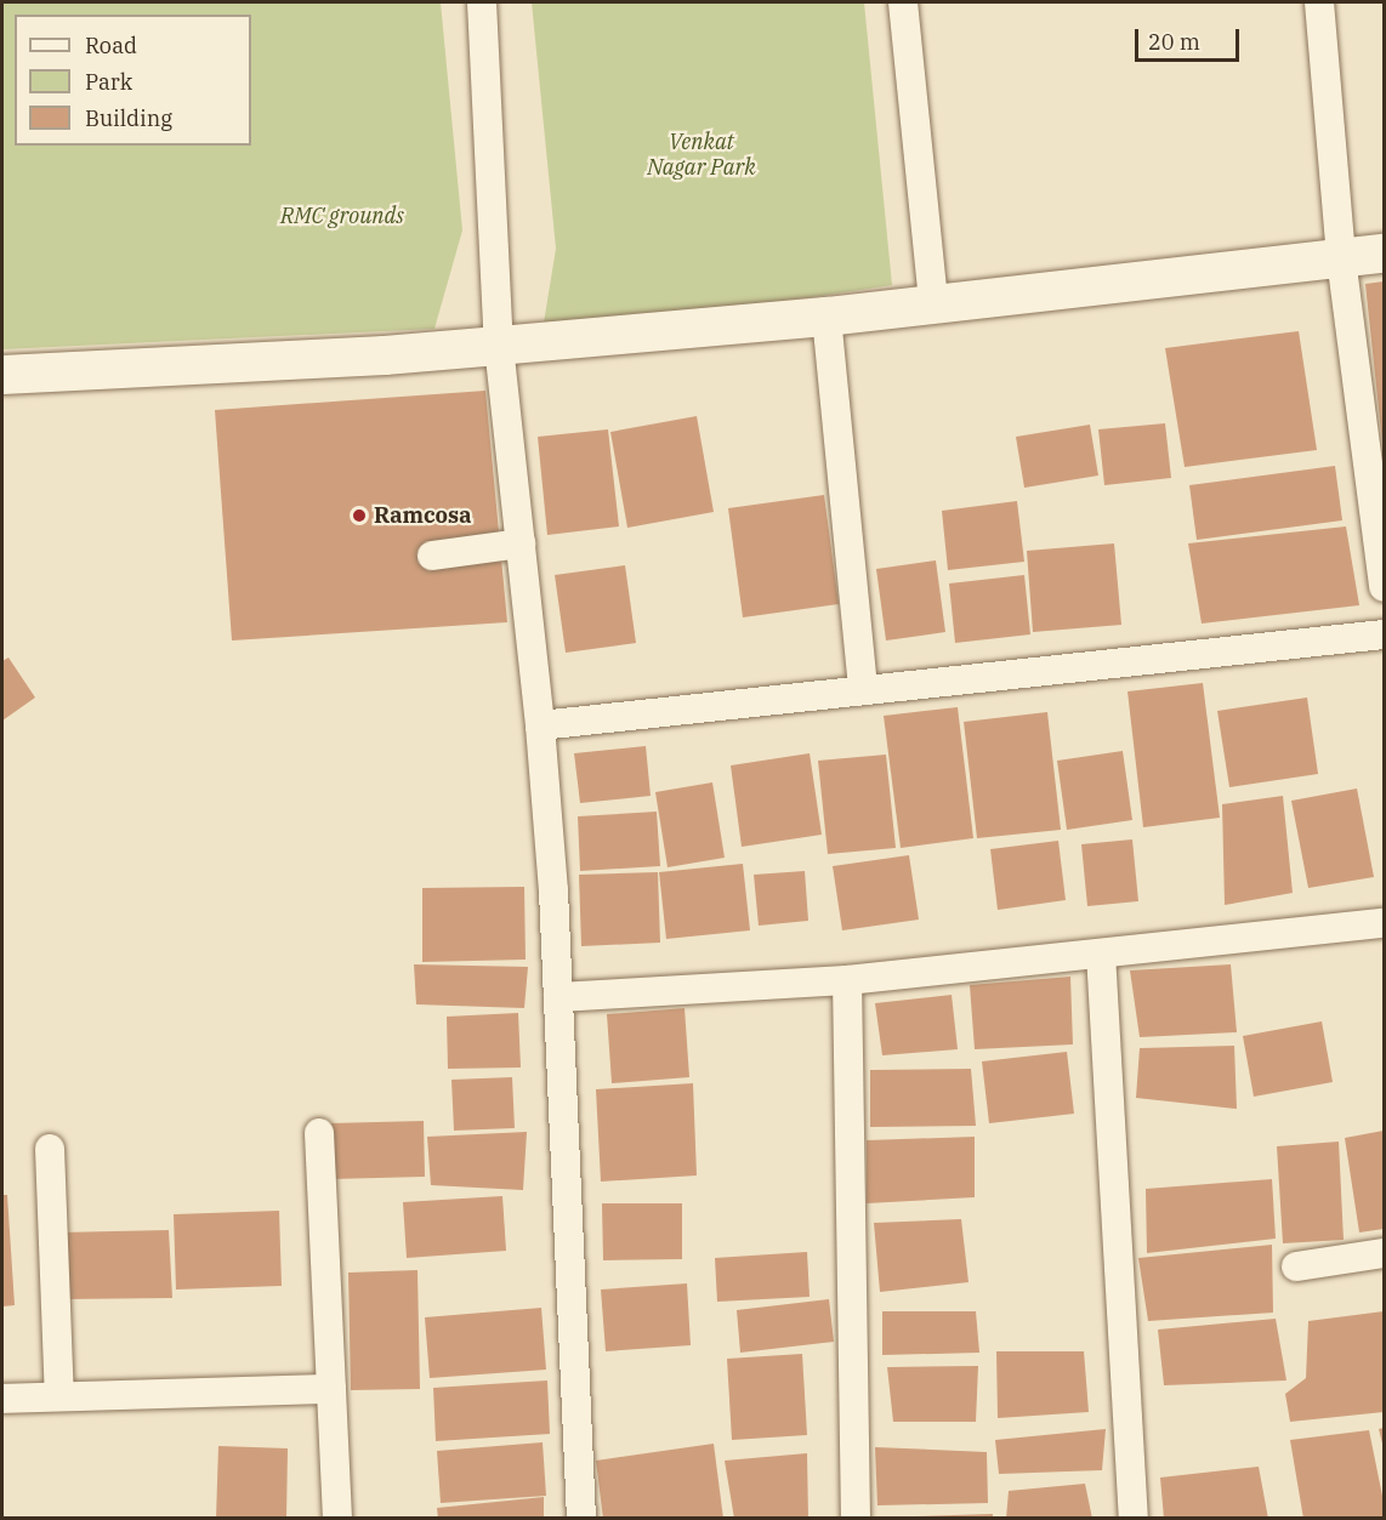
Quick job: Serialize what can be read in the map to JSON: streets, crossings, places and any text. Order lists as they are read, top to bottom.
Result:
{
  "parks": ["Venkat Nagar Park", "RMC grounds"],
  "places": ["Ramcosa"],
  "legend": ["Road", "Park", "Building"],
  "scale_bar": "20 m"
}
